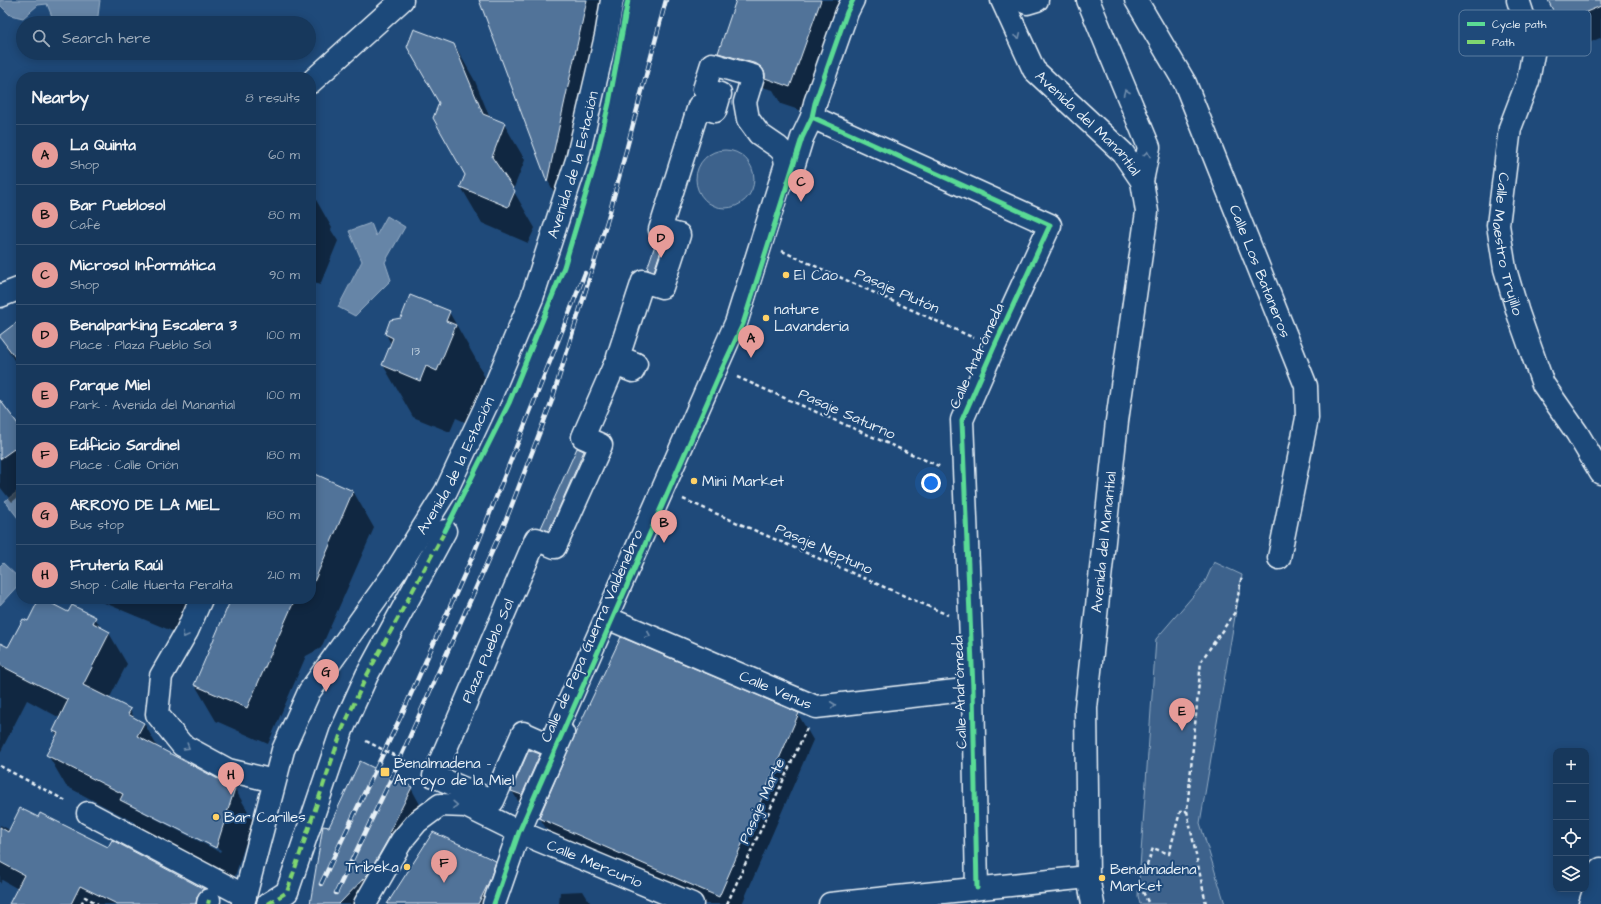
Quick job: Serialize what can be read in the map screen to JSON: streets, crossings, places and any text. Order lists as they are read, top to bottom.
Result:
{
  "streets": {
    "street": [
      "Avenida del Manantial",
      "Avenida de la Estación",
      "Calle Maestro Trujillo",
      "Calle Los Bataneros",
      "Calle Andrómeda",
      "Calle de Pepa Guerra Valdenebro",
      "Plaza Pueblo Sol",
      "Calle Venus",
      "Calle Mercurio"
    ],
    "path": [
      "Pasaje Plutón",
      "Pasaje Saturno",
      "Pasaje Neptuno",
      "Pasaje Marte"
    ]
  },
  "crossings": [
    ["Pasaje Plutón", "Calle Andrómeda"],
    ["Pasaje Plutón", "Calle de Pepa Guerra Valdenebro"],
    ["Calle Andrómeda", "Pasaje Saturno"],
    ["Calle Andrómeda", "Pasaje Neptuno"],
    ["Calle Andrómeda", "Calle de Pepa Guerra Valdenebro"],
    ["Calle Andrómeda", "Calle Venus"],
    ["Pasaje Saturno", "Calle de Pepa Guerra Valdenebro"],
    ["Pasaje Neptuno", "Calle de Pepa Guerra Valdenebro"],
    ["Calle de Pepa Guerra Valdenebro", "Calle Venus"],
    ["Calle de Pepa Guerra Valdenebro", "Calle Mercurio"],
    ["Calle Venus", "Pasaje Marte"]
  ],
  "one_way": ["Calle Venus"],
  "places": {
    "other": [
      "El Cao",
      "nature Lavanderia",
      "Mini Market",
      "Bar Carilles",
      "Tribeka",
      "Benalmadena Market"
    ],
    "transit": ["Benalmadena - Arroyo de la Miel"]
  },
  "house_numbers": ["13"],
  "legend": ["Cycle path", "Path"],
  "page": {
    "search": "Search here",
    "heading": ["Nearby", "8 results"],
    "list": [
      {
        "mark": "A",
        "name": "La Quinta",
        "note": "Shop",
        "value": "60 m"
      },
      {
        "mark": "B",
        "name": "Bar Pueblosol",
        "note": "Café",
        "value": "80 m"
      },
      {
        "mark": "C",
        "name": "Microsol Informática",
        "note": "Shop",
        "value": "90 m"
      },
      {
        "mark": "D",
        "name": "Benalparking Escalera 3",
        "note": "Place · Plaza Pueblo Sol",
        "value": "100 m"
      },
      {
        "mark": "E",
        "name": "Parque Miel",
        "note": "Park · Avenida del Manantial",
        "value": "100 m"
      },
      {
        "mark": "F",
        "name": "Edificio Sardinel",
        "note": "Place · Calle Orión",
        "value": "180 m"
      },
      {
        "mark": "G",
        "name": "ARROYO DE LA MIEL",
        "note": "Bus stop",
        "value": "180 m"
      },
      {
        "mark": "H",
        "name": "Frutería Raúl",
        "note": "Shop · Calle Huerta Peralta",
        "value": "210 m"
      }
    ],
    "pins": [
      "C",
      "D",
      "A",
      "B",
      "G",
      "E",
      "H",
      "F"
    ],
    "map_buttons": ["+", "−"]
  }
}
